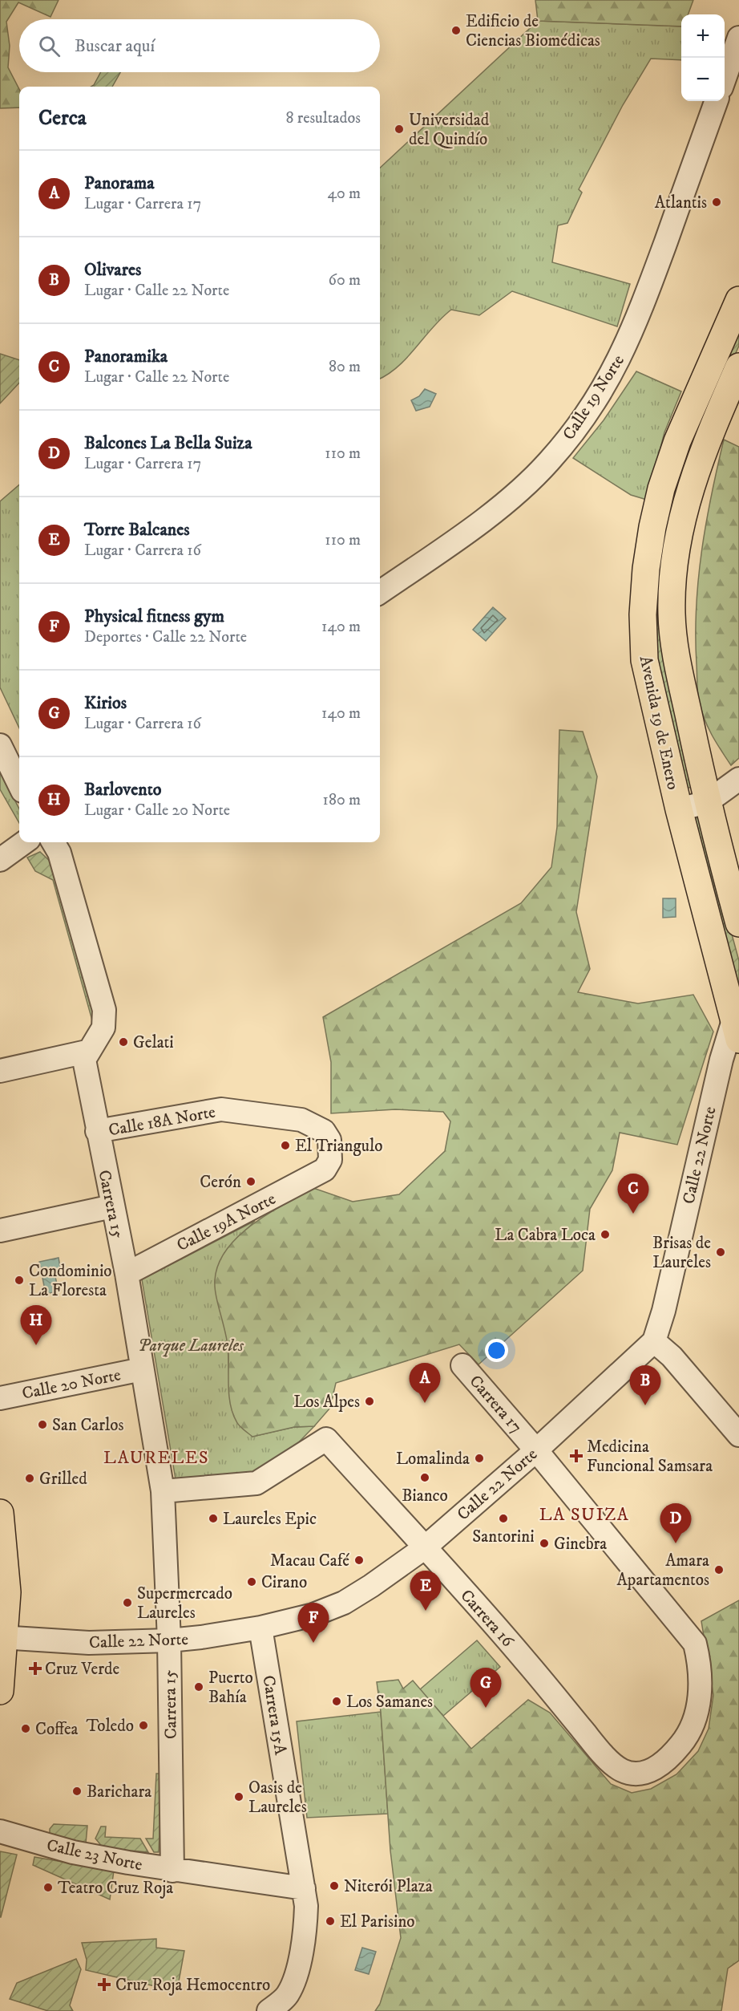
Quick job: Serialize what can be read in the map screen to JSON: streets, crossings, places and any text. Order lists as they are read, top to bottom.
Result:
{
  "streets": {
    "main road": ["Avenida 19 de Enero"],
    "street": [
      "Calle 19 Norte",
      "Calle 18A Norte",
      "Calle 22 Norte",
      "Carrera 15",
      "Calle 19A Norte",
      "Calle 20 Norte",
      "Carrera 17",
      "Carrera 16",
      "Carrera 15A",
      "Calle 23 Norte"
    ]
  },
  "crossings": [
    ["Avenida 19 de Enero", "Calle 22 Norte"],
    ["Calle 18A Norte", "Carrera 15"],
    ["Calle 18A Norte", "Calle 19A Norte"],
    ["Calle 22 Norte", "Carrera 15"],
    ["Calle 22 Norte", "Carrera 17"],
    ["Calle 22 Norte", "Carrera 16"],
    ["Calle 22 Norte", "Carrera 15A"],
    ["Carrera 15", "Calle 19A Norte"],
    ["Carrera 15", "Calle 20 Norte"],
    ["Carrera 15", "Carrera 16"],
    ["Carrera 15", "Calle 23 Norte"],
    ["Carrera 17", "Carrera 16"],
    ["Carrera 15A", "Calle 23 Norte"]
  ],
  "districts": ["LAURELES", "LA SUIZA"],
  "parks": ["Parque Laureles"],
  "places": {
    "other": [
      "Edificio de Ciencias Biomédicas",
      "Universidad del Quindío",
      "Atlantis",
      "Gelati",
      "El Triangulo",
      "Cerón",
      "La Cabra Loca",
      "Brisas de Laureles",
      "Condominio La Floresta",
      "Los Alpes",
      "San Carlos",
      "Lomalinda",
      "Bianco",
      "Grilled",
      "Laureles Epic",
      "Santorini",
      "Ginebra",
      "Macau Café",
      "Amara Apartamentos",
      "Cirano",
      "Supermercado Laureles",
      "Puerto Bahía",
      "Los Samanes",
      "Toledo",
      "Coffea",
      "Barichara",
      "Oasis de Laureles",
      "Niterói Plaza",
      "Teatro Cruz Roja",
      "El Parisino"
    ],
    "health": ["Medicina Funcional Samsara", "Cruz Verde", "Cruz Roja Hemocentro"]
  },
  "page": {
    "map_buttons": ["+", "−"],
    "search": "Buscar aquí",
    "heading": ["Cerca", "8 resultados"],
    "list": [
      {
        "mark": "A",
        "name": "Panorama",
        "note": "Lugar · Carrera 17",
        "value": "40 m"
      },
      {
        "mark": "B",
        "name": "Olivares",
        "note": "Lugar · Calle 22 Norte",
        "value": "60 m"
      },
      {
        "mark": "C",
        "name": "Panoramika",
        "note": "Lugar · Calle 22 Norte",
        "value": "80 m"
      },
      {
        "mark": "D",
        "name": "Balcones La Bella Suiza",
        "note": "Lugar · Carrera 17",
        "value": "110 m"
      },
      {
        "mark": "E",
        "name": "Torre Balcanes",
        "note": "Lugar · Carrera 16",
        "value": "110 m"
      },
      {
        "mark": "F",
        "name": "Physical fitness gym",
        "note": "Deportes · Calle 22 Norte",
        "value": "140 m"
      },
      {
        "mark": "G",
        "name": "Kirios",
        "note": "Lugar · Carrera 16",
        "value": "140 m"
      },
      {
        "mark": "H",
        "name": "Barlovento",
        "note": "Lugar · Calle 20 Norte",
        "value": "180 m"
      }
    ],
    "pins": [
      "C",
      "H",
      "A",
      "B",
      "D",
      "E",
      "F",
      "G"
    ]
  }
}
